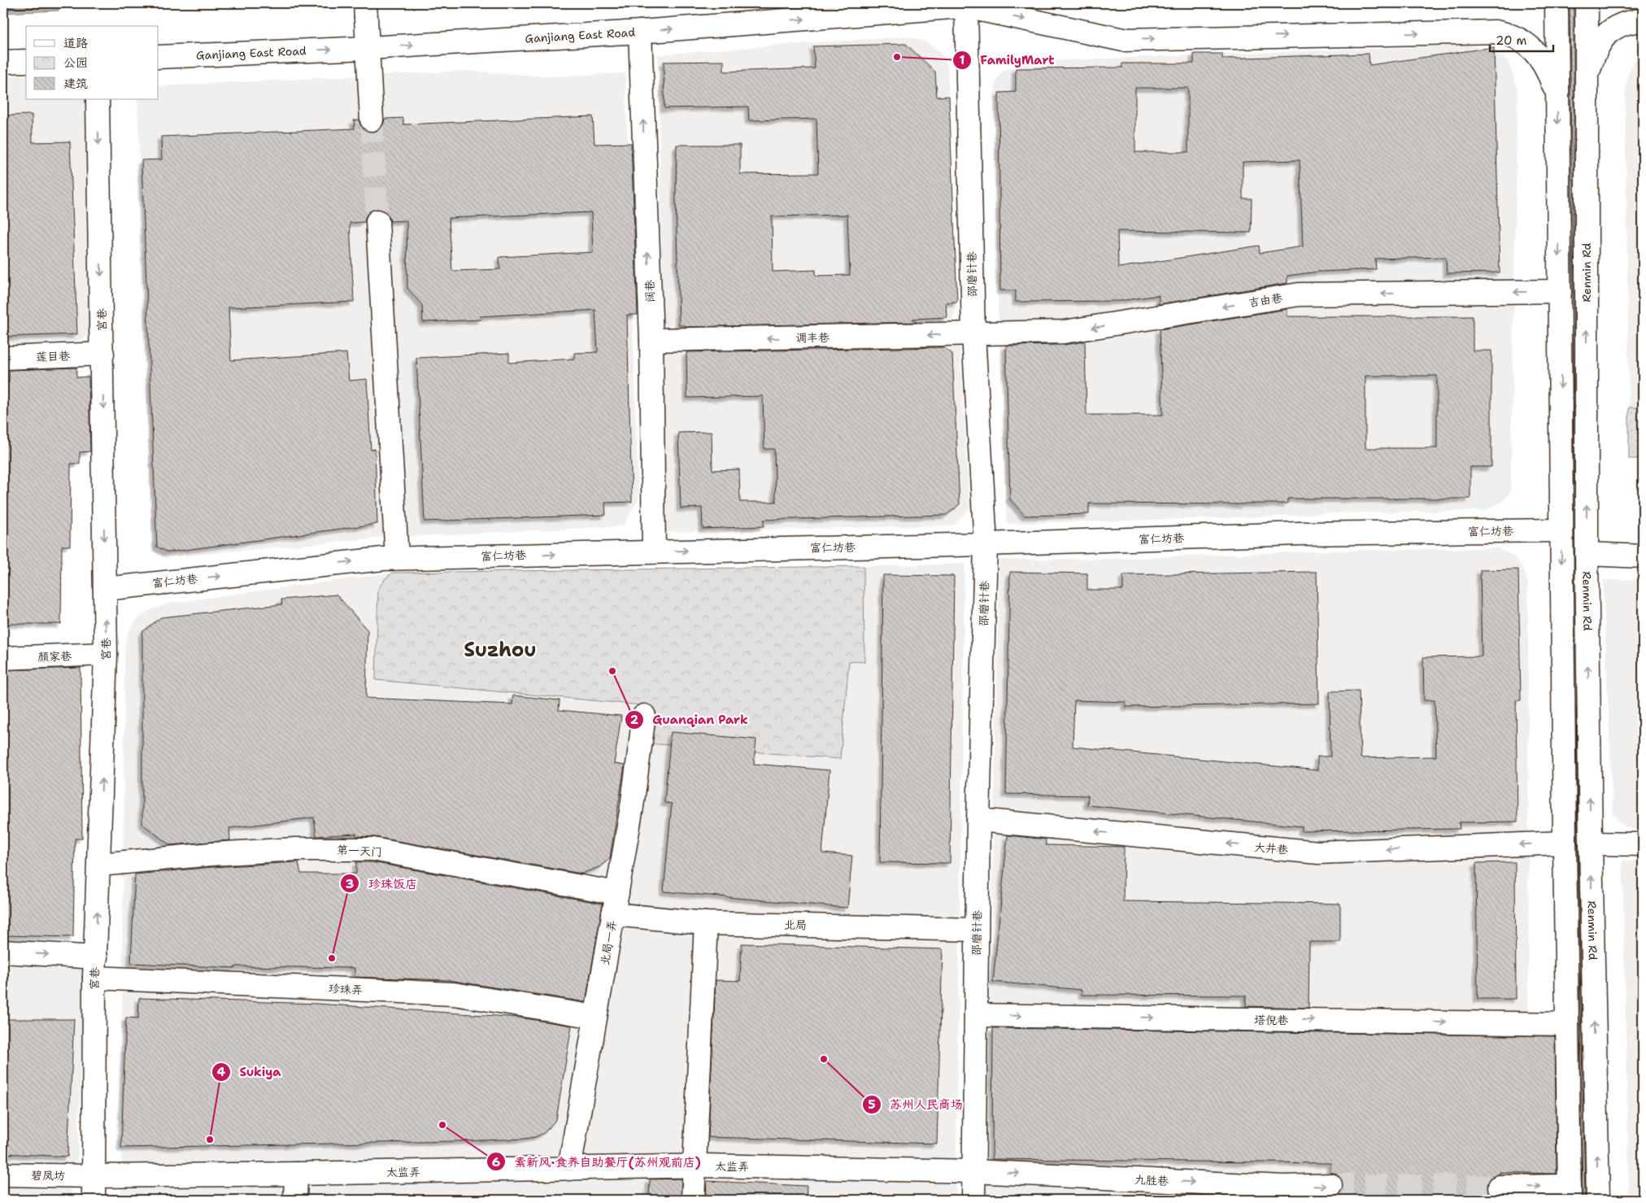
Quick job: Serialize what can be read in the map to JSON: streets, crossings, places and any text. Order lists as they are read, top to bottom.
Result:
{
  "streets": {
    "street": [
      "Ganjiang East Road",
      "Renmin Rd",
      "邵磨针巷",
      "阔巷",
      "吉由巷",
      "宫巷",
      "调丰巷",
      "莲目巷",
      "富仁坊巷",
      "颜家巷",
      "大井巷",
      "第一天门",
      "北局",
      "北局一弄",
      "珍珠弄",
      "塔倪巷",
      "太监弄",
      "碧凤坊",
      "九胜巷"
    ]
  },
  "crossings": [
    ["Ganjiang East Road", "邵磨针巷"],
    ["Ganjiang East Road", "阔巷"],
    ["邵磨针巷", "吉由巷"],
    ["邵磨针巷", "调丰巷"],
    ["邵磨针巷", "富仁坊巷"],
    ["邵磨针巷", "大井巷"],
    ["邵磨针巷", "北局"],
    ["邵磨针巷", "塔倪巷"],
    ["邵磨针巷", "太监弄"],
    ["邵磨针巷", "九胜巷"],
    ["阔巷", "调丰巷"],
    ["阔巷", "富仁坊巷"],
    ["吉由巷", "调丰巷"],
    ["宫巷", "莲目巷"],
    ["宫巷", "富仁坊巷"],
    ["宫巷", "颜家巷"],
    ["宫巷", "第一天门"],
    ["宫巷", "珍珠弄"],
    ["宫巷", "太监弄"],
    ["宫巷", "碧凤坊"],
    ["第一天门", "北局"],
    ["第一天门", "北局一弄"],
    ["北局", "北局一弄"],
    ["北局一弄", "珍珠弄"],
    ["北局一弄", "太监弄"],
    ["太监弄", "碧凤坊"],
    ["太监弄", "九胜巷"]
  ],
  "one_way": [
    "Ganjiang East Road",
    "阔巷",
    "吉由巷",
    "调丰巷",
    "富仁坊巷",
    "大井巷",
    "塔倪巷",
    "九胜巷"
  ],
  "districts": ["Suzhou"],
  "places": [
    "FamilyMart",
    "Guanqian Park",
    "珍珠饭店",
    "苏州人民商场",
    "素新风·食养自助餐厅(苏州观前店)",
    "Sukiya"
  ],
  "legend": ["道路", "公园", "建筑"],
  "scale_bar": "20 m"
}
